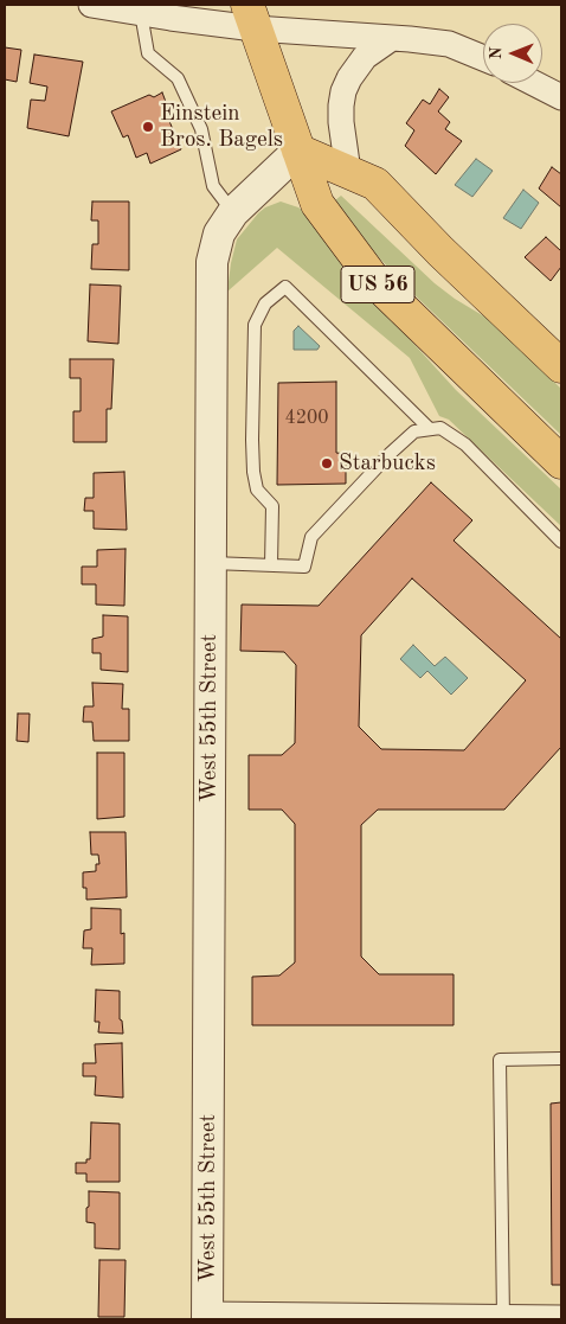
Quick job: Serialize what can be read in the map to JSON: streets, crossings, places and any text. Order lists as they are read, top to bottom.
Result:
{
  "streets": {
    "highway": ["US 56"],
    "street": ["West 55th Street"]
  },
  "crossings": [
    ["US 56", "West 55th Street"]
  ],
  "places": ["Einstein Bros. Bagels", "Starbucks"],
  "house_numbers": ["4200"],
  "north": "left"
}
